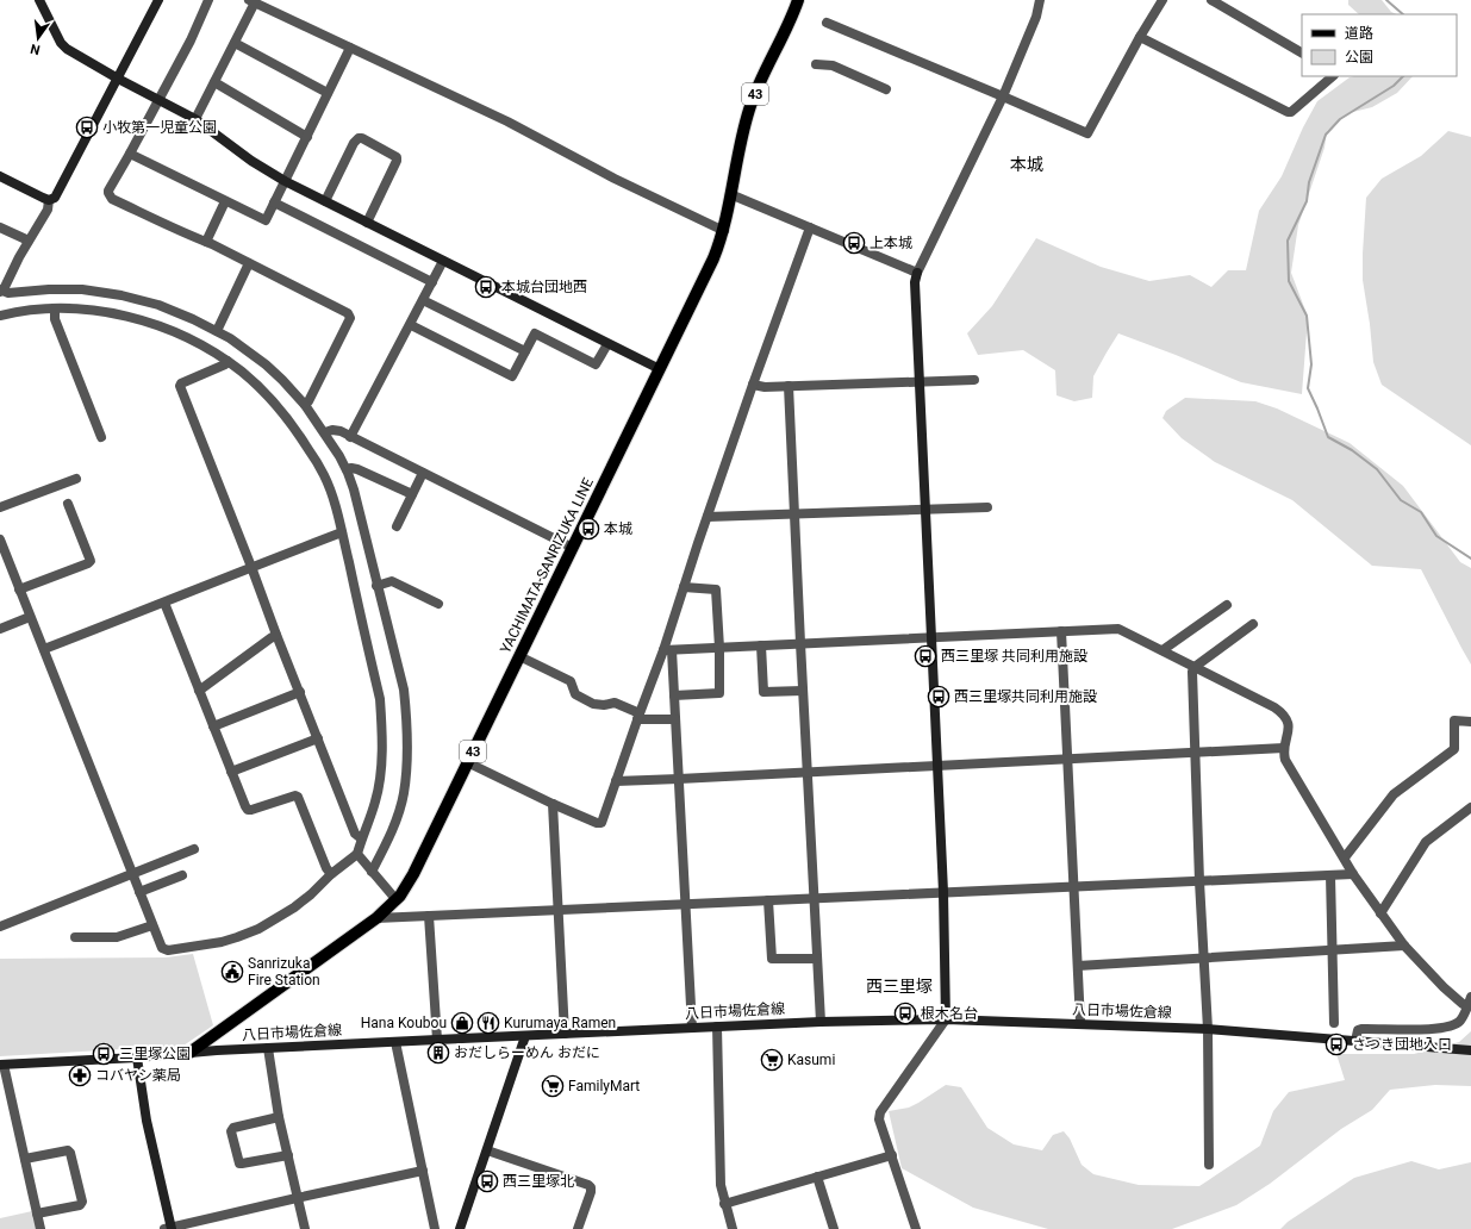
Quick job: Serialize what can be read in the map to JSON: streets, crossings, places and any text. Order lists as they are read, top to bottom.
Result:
{
  "streets": {
    "main road": ["43", "YACHIMATA-SANRIZUKA LINE"],
    "street": ["八日市場佐倉線"]
  },
  "crossings": [
    ["YACHIMATA-SANRIZUKA LINE", "八日市場佐倉線"]
  ],
  "districts": ["本城", "西三里塚"],
  "places": {
    "bus stop": [
      "小牧第一児童公園",
      "上本城",
      "本城台団地西",
      "本城",
      "西三里塚 共同利用施設",
      "西三里塚共同利用施設",
      "根木名台",
      "さつき団地入口",
      "三里塚公園",
      "西三里塚北"
    ],
    "public building": ["Sanrizuka Fire Station"],
    "shop": ["Hana Koubou"],
    "restaurant": ["Kurumaya Ramen"],
    "building": ["おだしらーめん おだに"],
    "supermarket": ["Kasumi", "FamilyMart"],
    "pharmacy": ["コバヤシ薬局"]
  },
  "legend": ["道路", "公園"],
  "north": "bottom"
}
